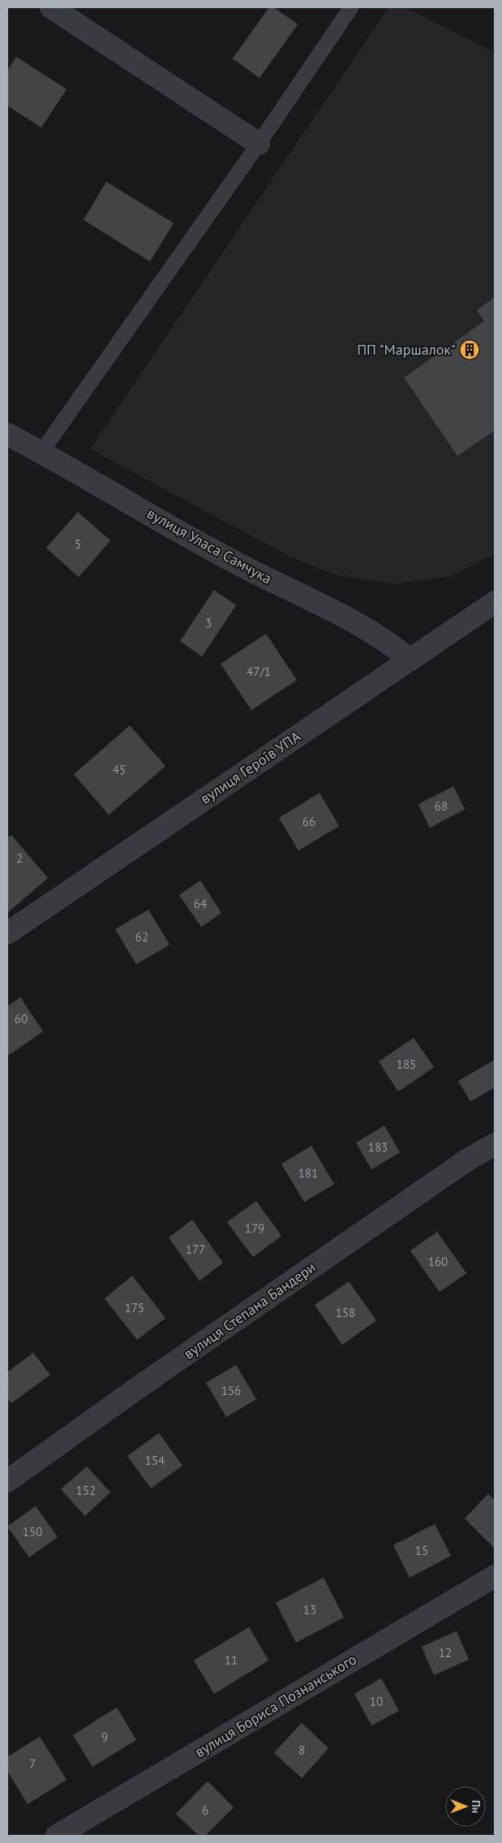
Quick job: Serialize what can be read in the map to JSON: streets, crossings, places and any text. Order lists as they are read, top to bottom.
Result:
{
  "streets": {
    "street": [
      "вулиця Уласа Самчука",
      "вулиця Героїв УПА",
      "вулиця Степана Бандери",
      "вулиця Бориса Познанського"
    ]
  },
  "crossings": [
    ["вулиця Уласа Самчука", "вулиця Героїв УПА"]
  ],
  "places": {
    "building": ["ПП \"Маршалок\""]
  },
  "house_numbers": [
    "5",
    "3",
    "47/1",
    "45",
    "68",
    "66",
    "2",
    "64",
    "62",
    "60",
    "185",
    "183",
    "181",
    "179",
    "177",
    "160",
    "175",
    "158",
    "156",
    "154",
    "152",
    "150",
    "15",
    "13",
    "12",
    "11",
    "10",
    "9",
    "8",
    "7",
    "6"
  ],
  "north": "right"
}
